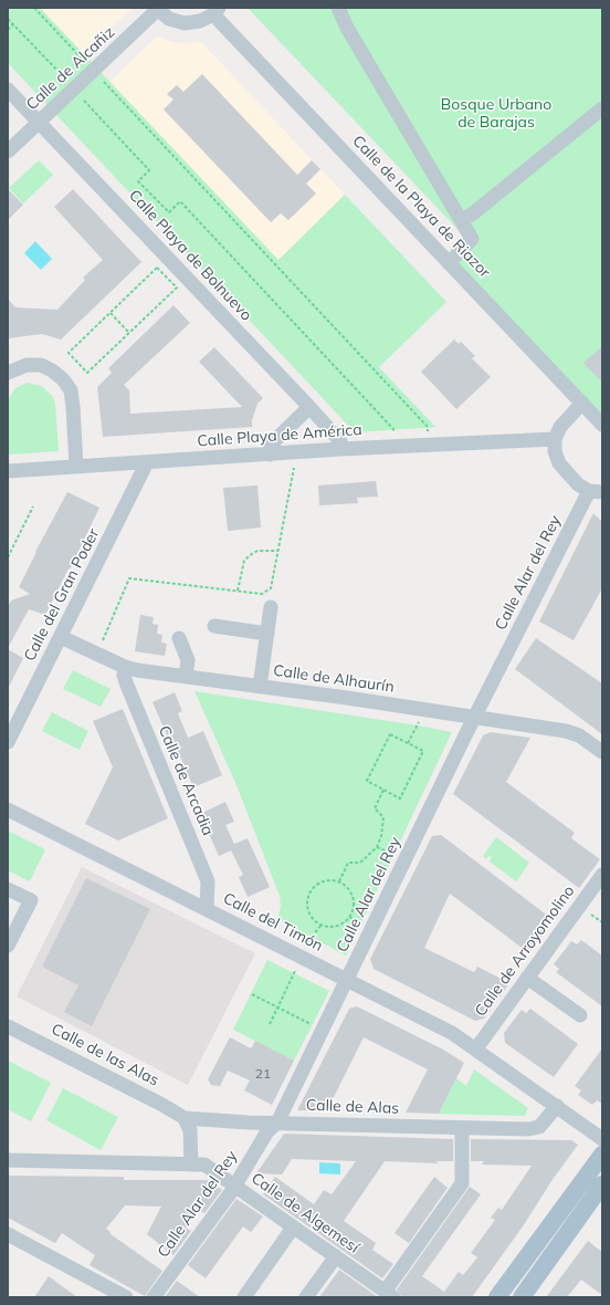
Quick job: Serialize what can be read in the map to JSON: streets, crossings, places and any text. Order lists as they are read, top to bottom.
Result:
{
  "streets": {
    "street": [
      "Calle de Alcañiz",
      "Calle de la Playa de Riazor",
      "Calle Playa de Bolnuevo",
      "Calle Playa de América",
      "Calle Alar del Rey",
      "Calle del Gran Poder",
      "Calle de Alhaurín",
      "Calle de Arcadia",
      "Calle del Timón",
      "Calle de Arroyomolino",
      "Calle de las Alas",
      "Calle de Alas",
      "Calle de Algemesí"
    ]
  },
  "crossings": [
    ["Calle de Alcañiz", "Calle Playa de Bolnuevo"],
    ["Calle Playa de Bolnuevo", "Calle Playa de América"],
    ["Calle Playa de América", "Calle del Gran Poder"],
    ["Calle Alar del Rey", "Calle de Alhaurín"],
    ["Calle Alar del Rey", "Calle del Timón"],
    ["Calle Alar del Rey", "Calle de Alas"],
    ["Calle Alar del Rey", "Calle de Algemesí"],
    ["Calle del Gran Poder", "Calle de Alhaurín"],
    ["Calle de Alhaurín", "Calle de Arcadia"],
    ["Calle de Arcadia", "Calle del Timón"],
    ["Calle del Timón", "Calle de Arroyomolino"],
    ["Calle del Timón", "Calle de Alas"],
    ["Calle de las Alas", "Calle de Alas"]
  ],
  "parks": ["Bosque Urbano de Barajas"],
  "house_numbers": ["21"]
}
